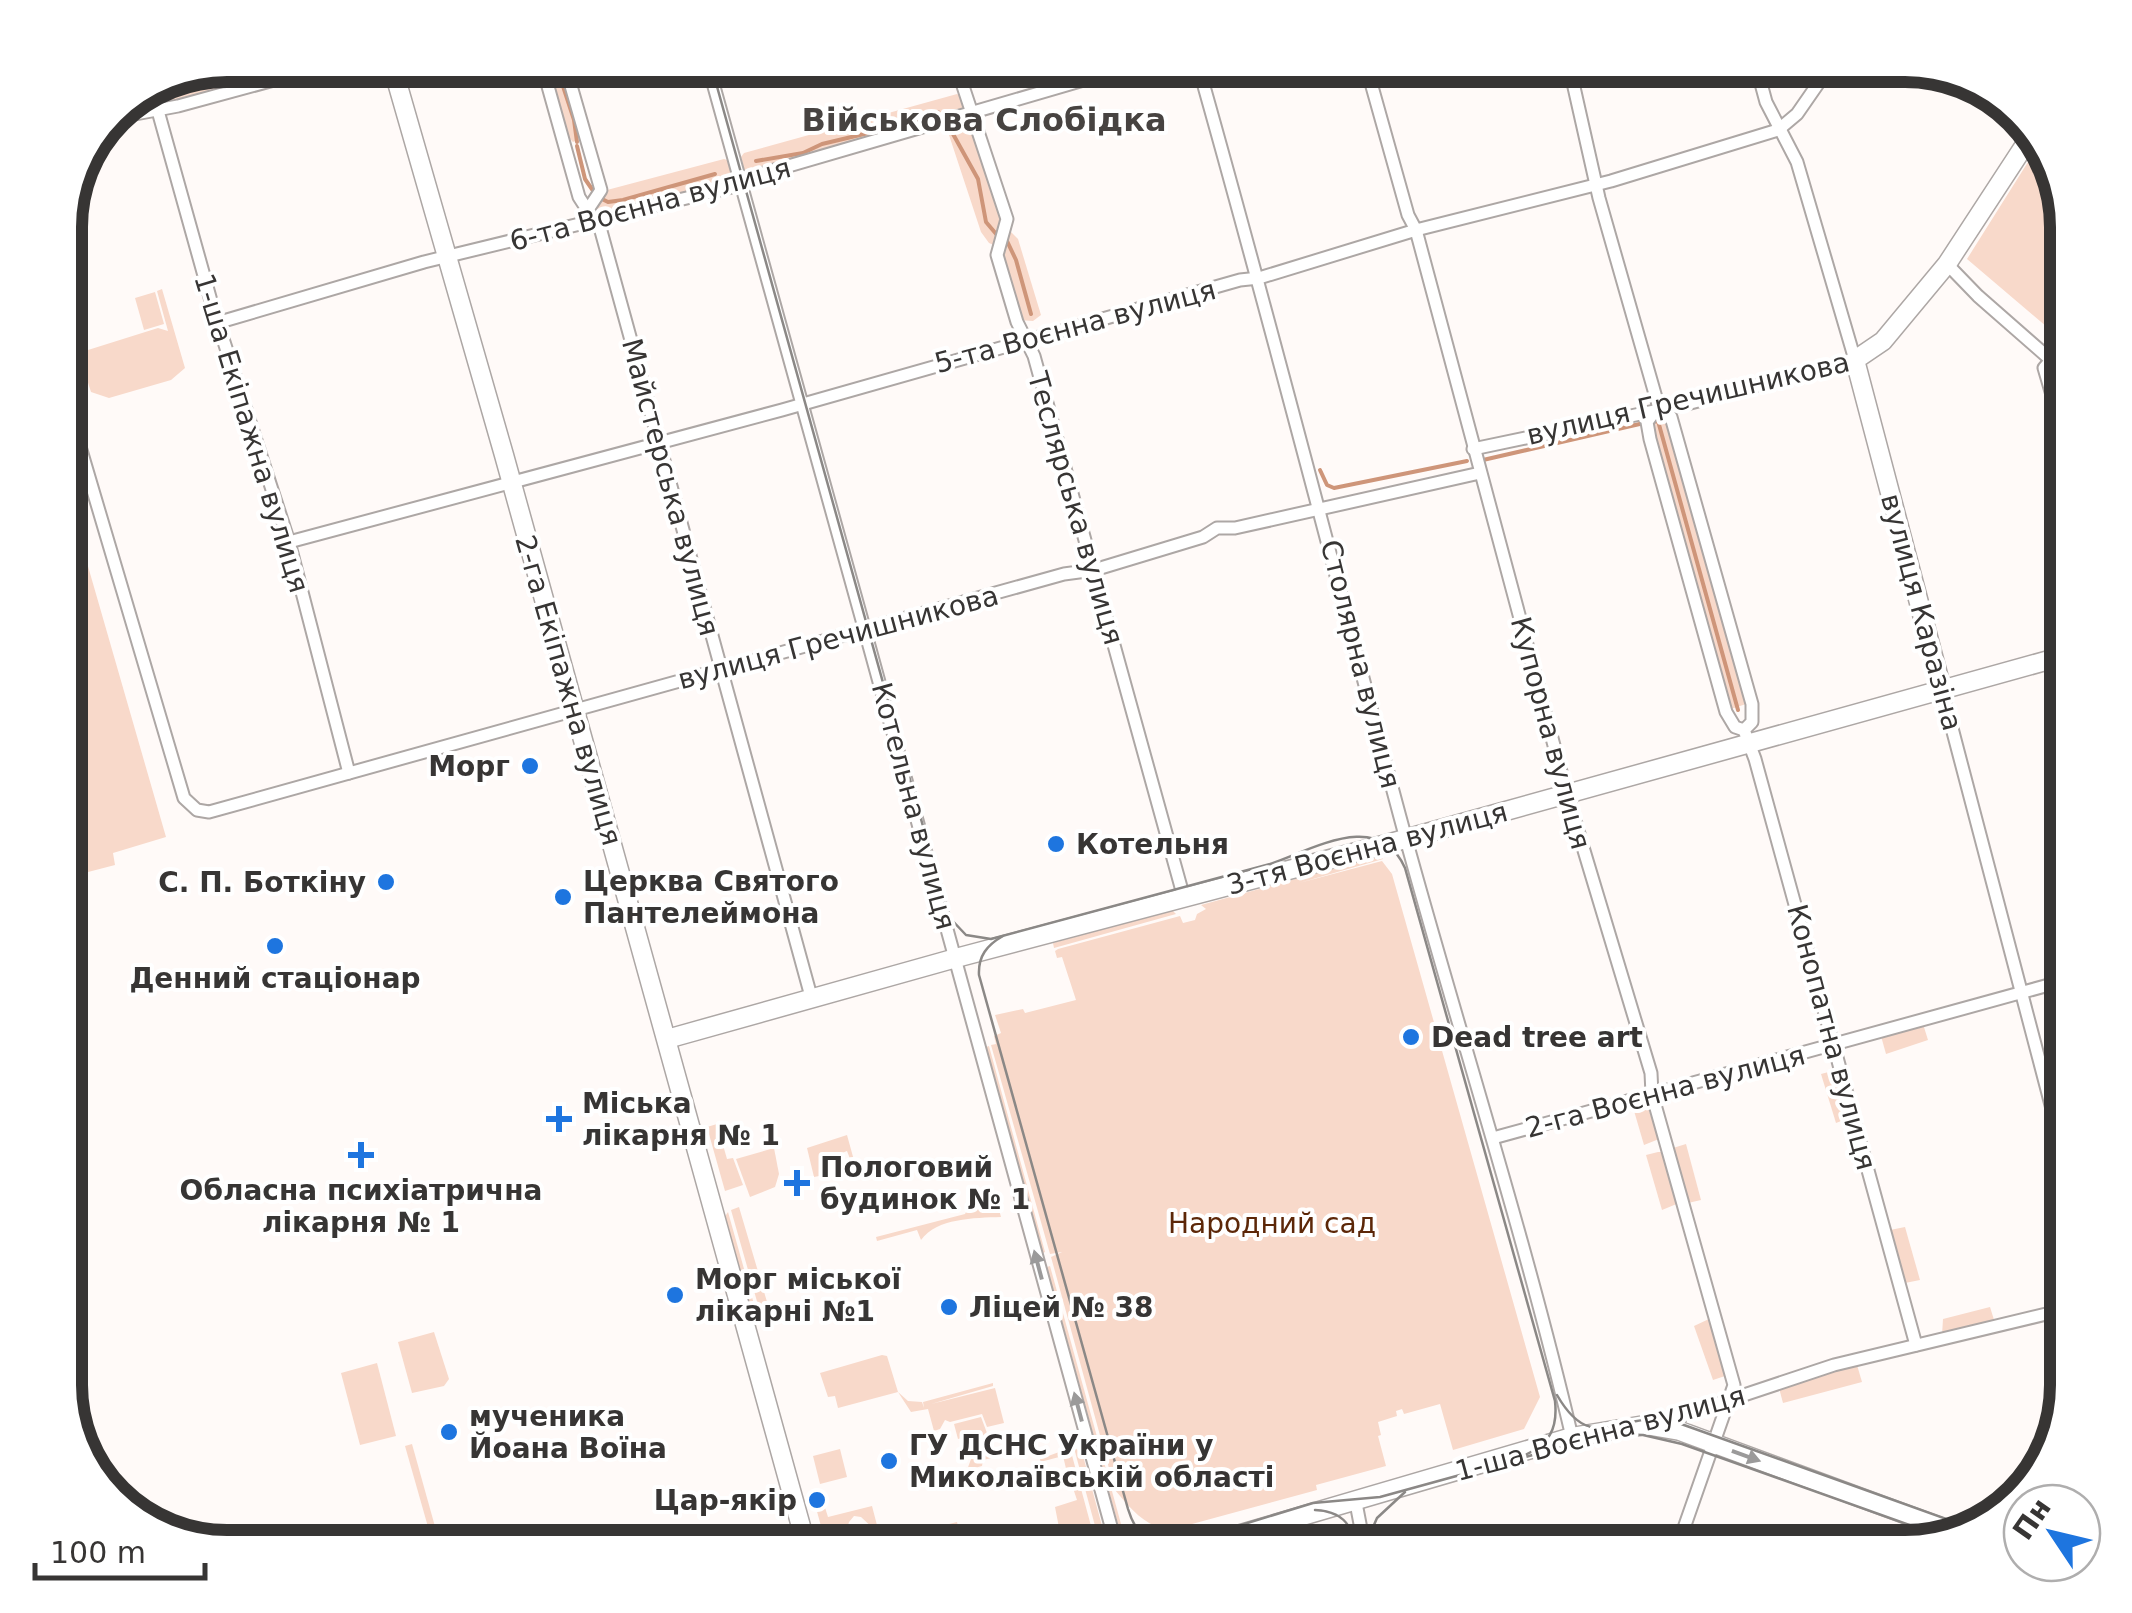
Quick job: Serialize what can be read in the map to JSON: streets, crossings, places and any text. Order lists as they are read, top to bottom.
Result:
{
  "streets": {
    "main road": [
      "вулиця Гречишникова",
      "вулиця Каразіна",
      "2-га Екіпажна вулиця",
      "3-тя Воєнна вулиця",
      "1-ша Воєнна вулиця"
    ],
    "street": [
      "6-та Воєнна вулиця",
      "5-та Воєнна вулиця",
      "1-ша Екіпажна вулиця",
      "Майстерська вулиця",
      "Теслярська вулиця",
      "Столярна вулиця",
      "Купорна вулиця",
      "Котельна вулиця",
      "Конопатна вулиця",
      "2-га Воєнна вулиця"
    ]
  },
  "crossings": [
    ["6-та Воєнна вулиця", "1-ша Екіпажна вулиця"],
    ["6-та Воєнна вулиця", "Майстерська вулиця"],
    ["6-та Воєнна вулиця", "Теслярська вулиця"],
    ["6-та Воєнна вулиця", "2-га Екіпажна вулиця"],
    ["6-та Воєнна вулиця", "Котельна вулиця"],
    ["5-та Воєнна вулиця", "1-ша Екіпажна вулиця"],
    ["5-та Воєнна вулиця", "Майстерська вулиця"],
    ["5-та Воєнна вулиця", "Теслярська вулиця"],
    ["5-та Воєнна вулиця", "вулиця Каразіна"],
    ["5-та Воєнна вулиця", "Столярна вулиця"],
    ["5-та Воєнна вулиця", "2-га Екіпажна вулиця"],
    ["5-та Воєнна вулиця", "Купорна вулиця"],
    ["5-та Воєнна вулиця", "Котельна вулиця"],
    ["5-та Воєнна вулиця", "Конопатна вулиця"],
    ["вулиця Гречишникова", "1-ша Екіпажна вулиця"],
    ["вулиця Гречишникова", "Майстерська вулиця"],
    ["вулиця Гречишникова", "Теслярська вулиця"],
    ["вулиця Гречишникова", "вулиця Каразіна"],
    ["вулиця Гречишникова", "Столярна вулиця"],
    ["вулиця Гречишникова", "2-га Екіпажна вулиця"],
    ["вулиця Гречишникова", "Купорна вулиця"],
    ["вулиця Гречишникова", "Котельна вулиця"],
    ["вулиця Гречишникова", "Конопатна вулиця"],
    ["Майстерська вулиця", "3-тя Воєнна вулиця"],
    ["Теслярська вулиця", "3-тя Воєнна вулиця"],
    ["вулиця Каразіна", "3-тя Воєнна вулиця"],
    ["вулиця Каразіна", "2-га Воєнна вулиця"],
    ["Столярна вулиця", "3-тя Воєнна вулиця"],
    ["Столярна вулиця", "2-га Воєнна вулиця"],
    ["Столярна вулиця", "1-ша Воєнна вулиця"],
    ["2-га Екіпажна вулиця", "3-тя Воєнна вулиця"],
    ["Купорна вулиця", "3-тя Воєнна вулиця"],
    ["Купорна вулиця", "2-га Воєнна вулиця"],
    ["Купорна вулиця", "1-ша Воєнна вулиця"],
    ["Котельна вулиця", "3-тя Воєнна вулиця"],
    ["3-тя Воєнна вулиця", "Конопатна вулиця"],
    ["Конопатна вулиця", "2-га Воєнна вулиця"],
    ["Конопатна вулиця", "1-ша Воєнна вулиця"]
  ],
  "one_way": ["Котельна вулиця"],
  "districts": ["Військова Слобідка"],
  "parks": ["Народний сад"],
  "places": {
    "other": [
      "Морг",
      "Котельня",
      "С. П. Боткіну",
      "Церква Святого Пантелеймона",
      "Денний стаціонар",
      "Dead tree art",
      "Морг міської лікарні №1",
      "Ліцей № 38",
      "мученика Йоана Воїна",
      "ГУ ДСНС України у Миколаївській області",
      "Цар-якір"
    ],
    "health": ["Міська лікарня № 1", "Обласна психіатрична лікарня № 1", "Пологовий будинок № 1"]
  },
  "scale_bar": "100 m",
  "north": "top left"
}
